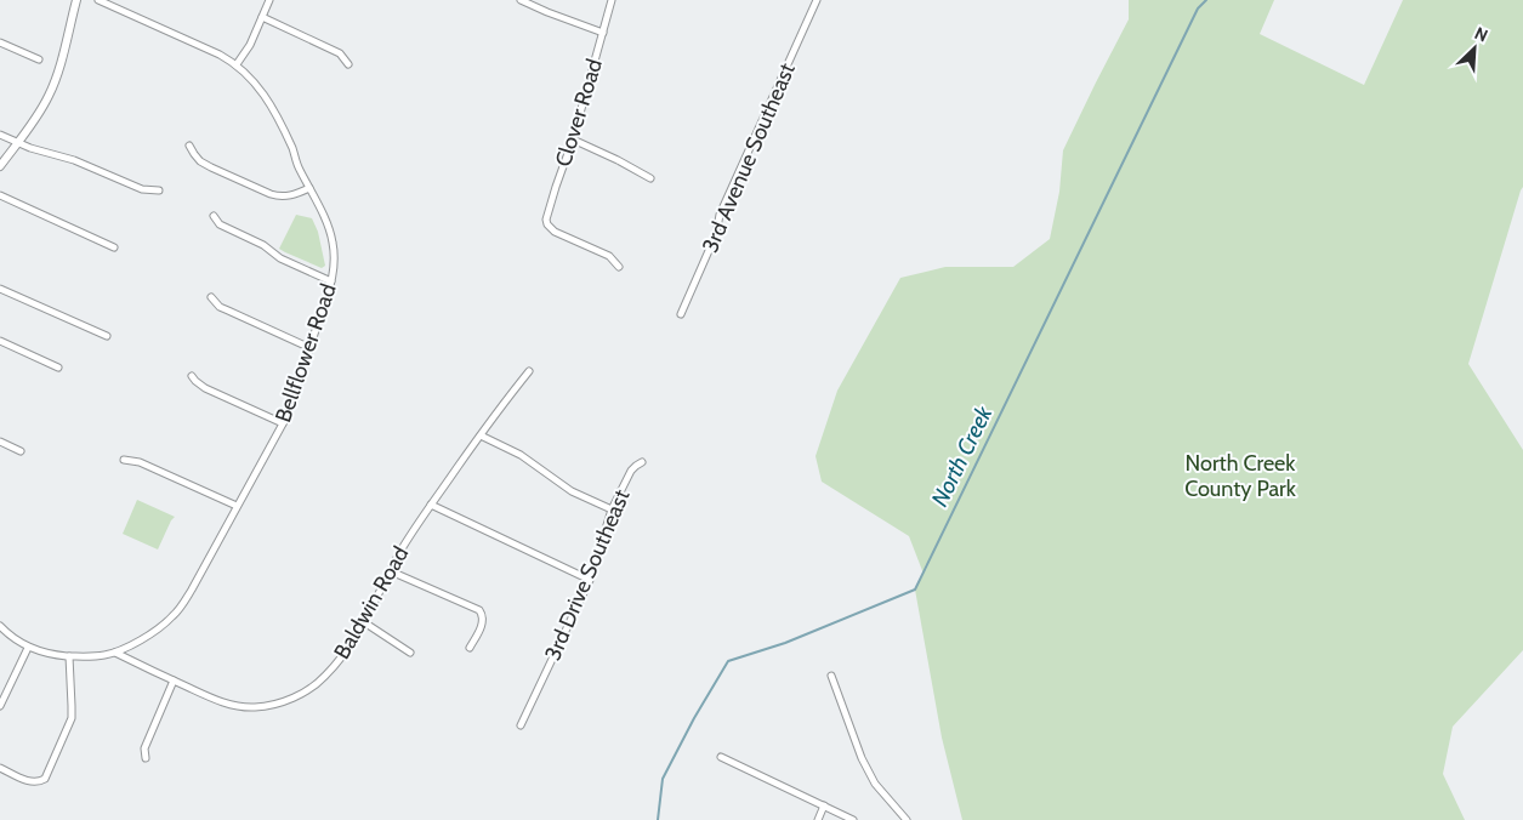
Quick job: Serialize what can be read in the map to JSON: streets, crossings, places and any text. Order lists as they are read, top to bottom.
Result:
{
  "streets": {
    "street": [
      "Clover Road",
      "3rd Avenue Southeast",
      "Bellflower Road",
      "3rd Drive Southeast",
      "Baldwin Road"
    ]
  },
  "crossings": [
    ["Bellflower Road", "Baldwin Road"]
  ],
  "water": ["North Creek"],
  "parks": ["North Creek County Park"],
  "north": "top right"
}
